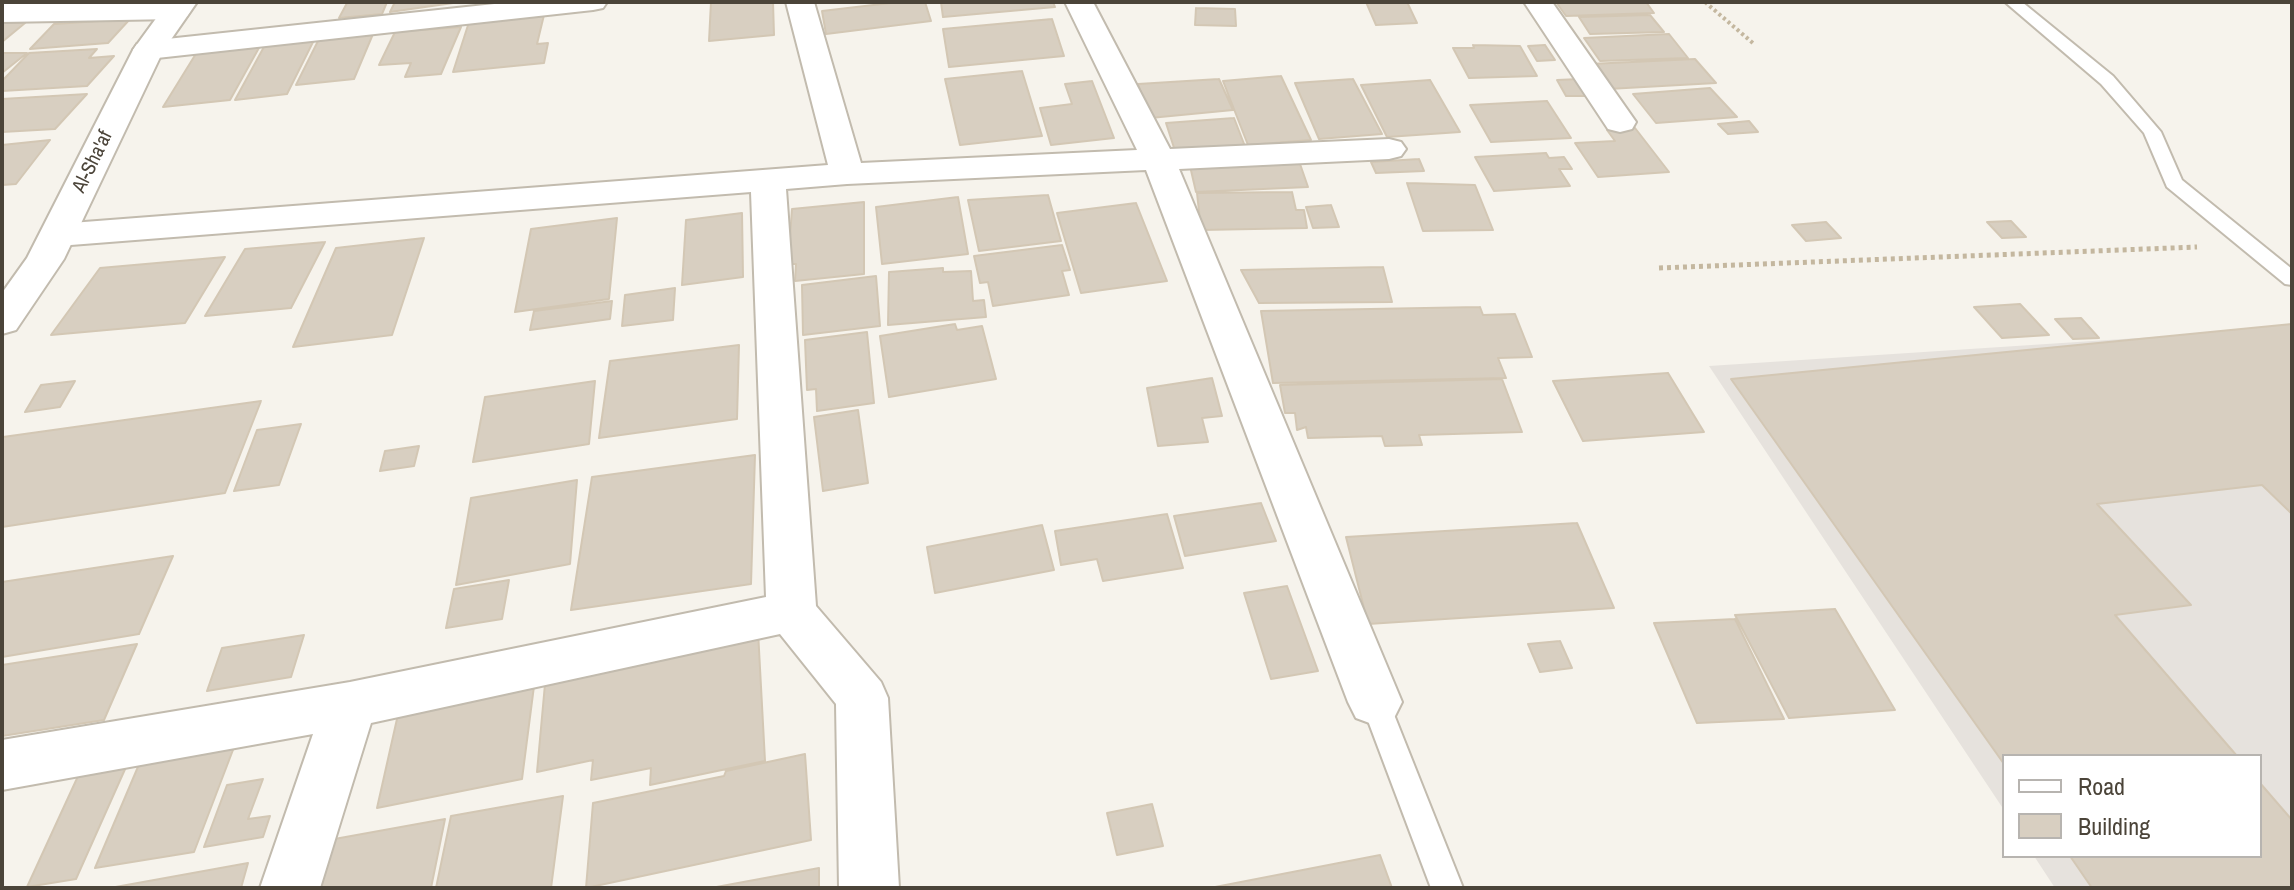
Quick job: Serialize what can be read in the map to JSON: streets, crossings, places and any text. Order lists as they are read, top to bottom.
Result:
{
  "streets": {
    "street": ["Al-Sha'af"]
  },
  "legend": ["Road", "Building"]
}
